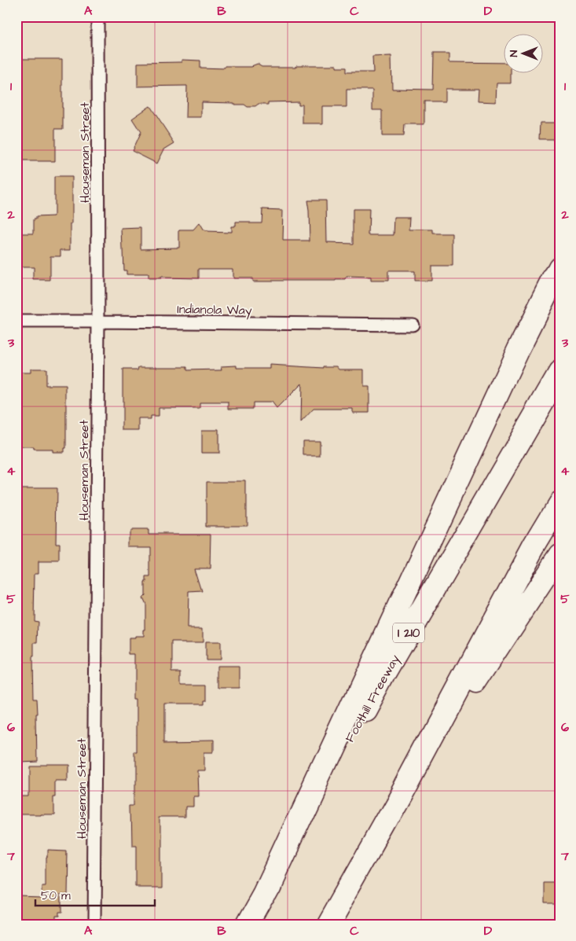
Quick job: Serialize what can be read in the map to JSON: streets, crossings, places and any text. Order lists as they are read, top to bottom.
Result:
{
  "streets": {
    "highway": ["I 210", "Foothill Freeway"],
    "street": ["Houseman Street", "Indianola Way"]
  },
  "crossings": [
    ["Houseman Street", "Indianola Way"]
  ],
  "scale_bar": "50 m",
  "north": "left",
  "grid": {
    "columns": [
      "A",
      "B",
      "C",
      "D"
    ],
    "rows": [
      "1",
      "2",
      "3",
      "4",
      "5",
      "6",
      "7"
    ]
  }
}
